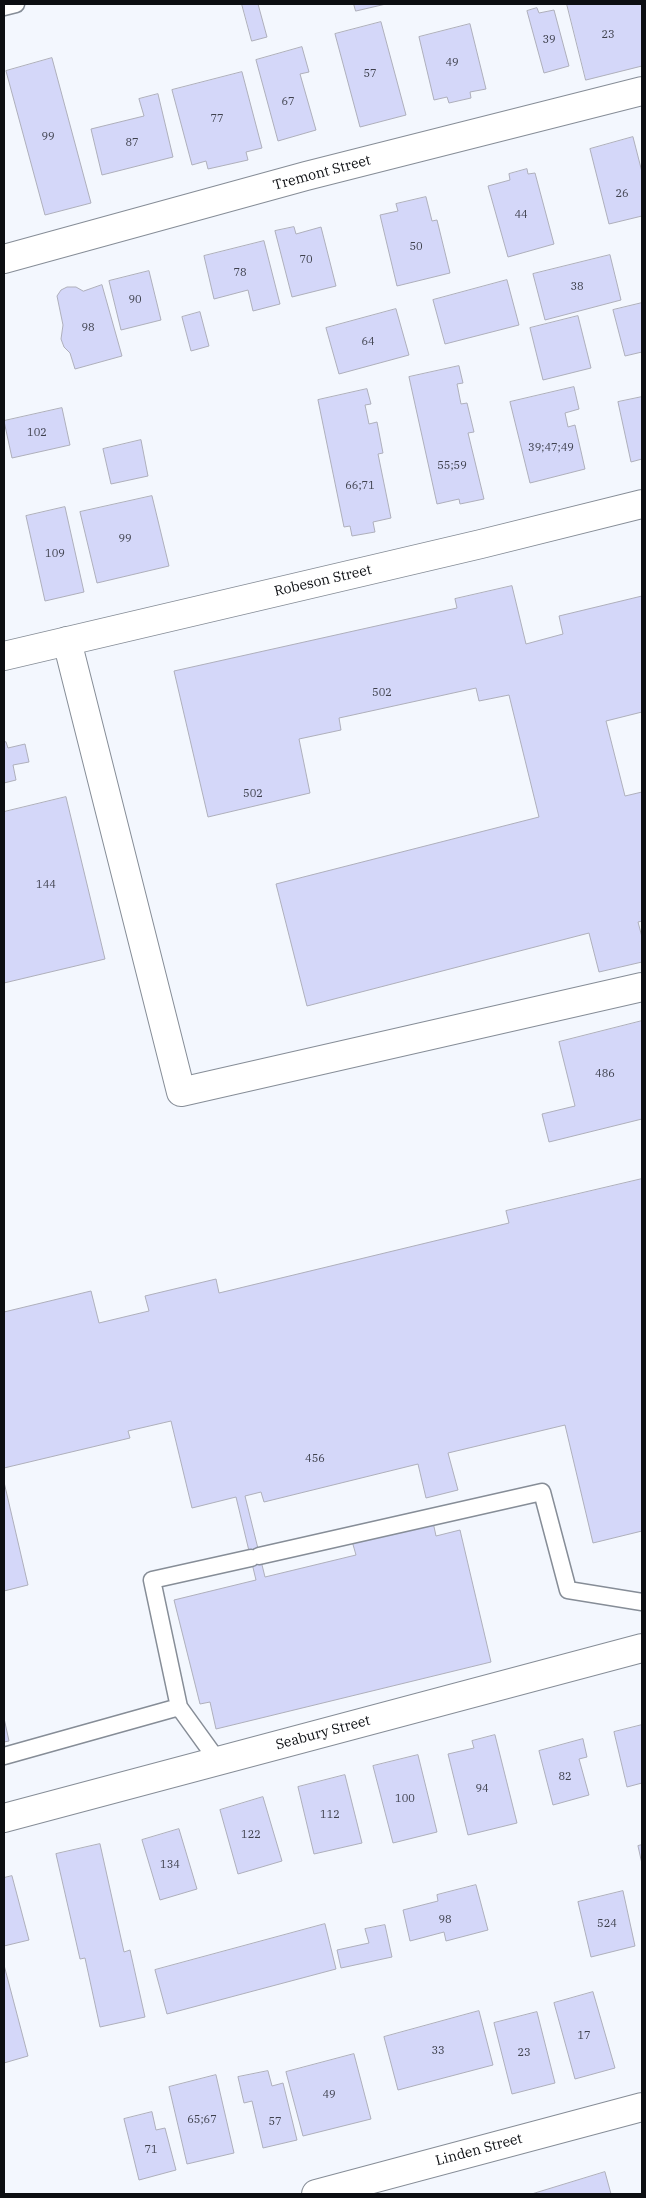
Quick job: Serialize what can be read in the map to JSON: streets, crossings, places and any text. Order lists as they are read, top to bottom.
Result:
{
  "streets": {
    "street": [
      "Tremont Street",
      "Robeson Street",
      "Seabury Street",
      "Linden Street"
    ]
  },
  "house_numbers": [
    "23",
    "39",
    "49",
    "57",
    "67",
    "77",
    "99",
    "87",
    "26",
    "44",
    "50",
    "70",
    "78",
    "38",
    "90",
    "98",
    "64",
    "102",
    "39;47;49",
    "55;59",
    "66;71",
    "99",
    "109",
    "502",
    "502",
    "144",
    "486",
    "456",
    "82",
    "94",
    "100",
    "112",
    "122",
    "134",
    "98",
    "524",
    "17",
    "33",
    "23",
    "49",
    "65;67",
    "57",
    "71"
  ]
}
